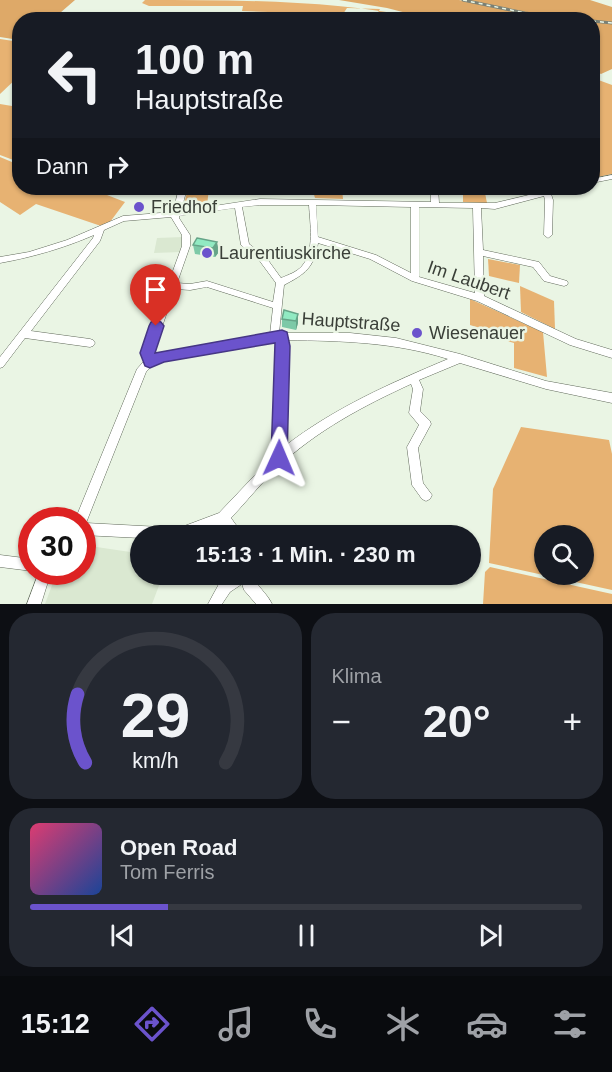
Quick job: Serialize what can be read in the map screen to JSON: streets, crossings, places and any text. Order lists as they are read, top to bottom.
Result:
{
  "streets": {
    "street": ["Im Laubert", "Hauptstraße"]
  },
  "places": ["Friedhof", "Laurentiuskirche", "Wiesenauer"],
  "page": {
    "turn": ["100 m", "Hauptstraße"],
    "then": "Dann",
    "limit": "30",
    "trip": "15:13 · 1 Min. · 230 m",
    "tile": "Klima",
    "heat": ["−", "20°", "+"],
    "song": ["Open Road", "Tom Ferris"],
    "tabs": "15:12",
    "gauge": ["29", "km/h"]
  }
}
